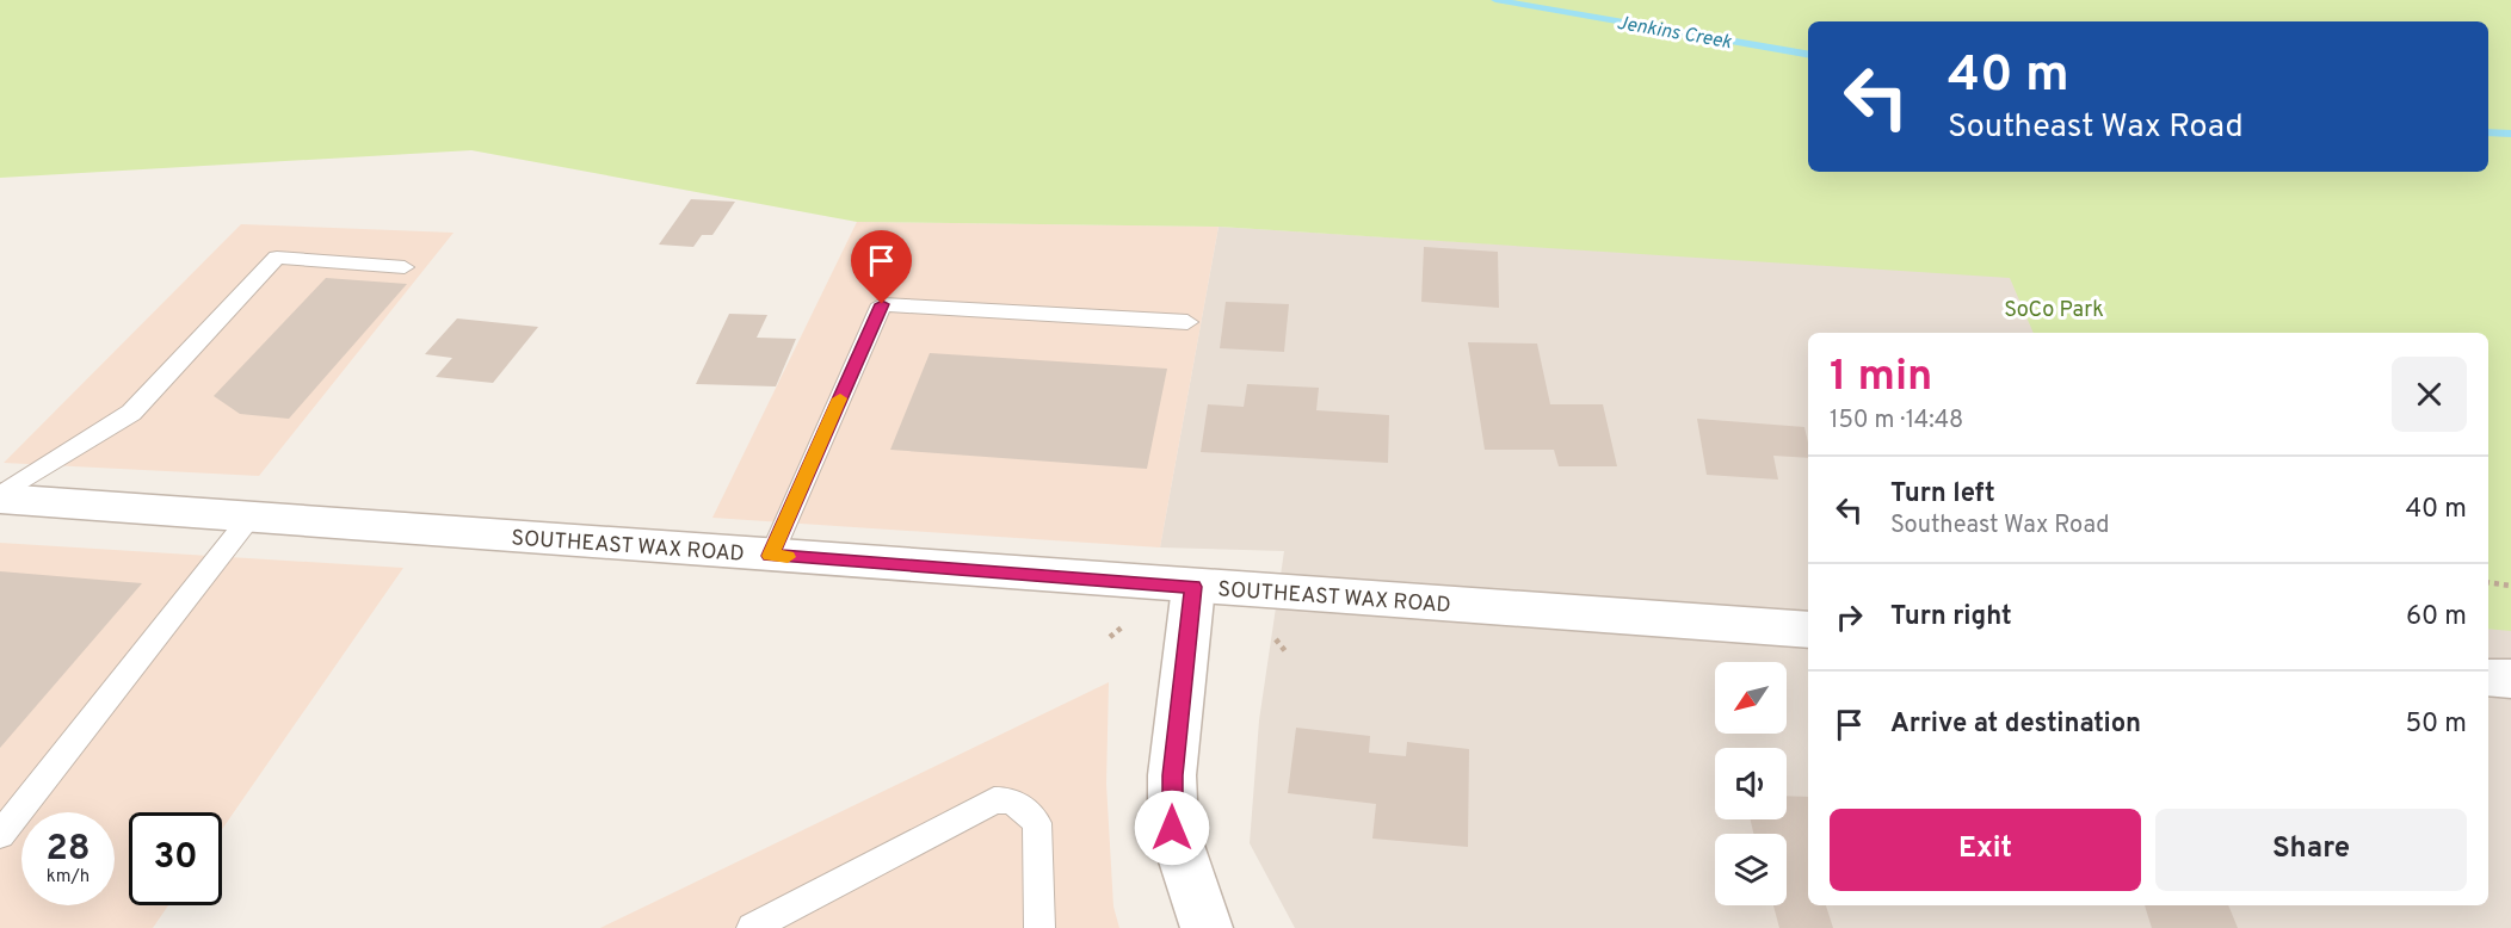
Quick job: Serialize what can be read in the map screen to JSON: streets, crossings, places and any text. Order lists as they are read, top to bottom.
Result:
{
  "streets": {
    "street": ["SOUTHEAST WAX ROAD"]
  },
  "water": ["Jenkins Creek"],
  "parks": ["SoCo Park"],
  "north": "bottom left",
  "page": {
    "turn": ["40 m", "Southeast Wax Road"],
    "heading": ["1 min", "150 m · 14:48"],
    "list": [
      {
        "name": "Turn left",
        "note": "Southeast Wax Road",
        "value": "40 m"
      },
      {
        "name": "Turn right",
        "value": "60 m"
      },
      {
        "name": "Arrive at destination",
        "value": "50 m"
      }
    ],
    "buttons": ["Exit", "Share"],
    "speed": "28 km/h",
    "limit": "30"
  }
}
